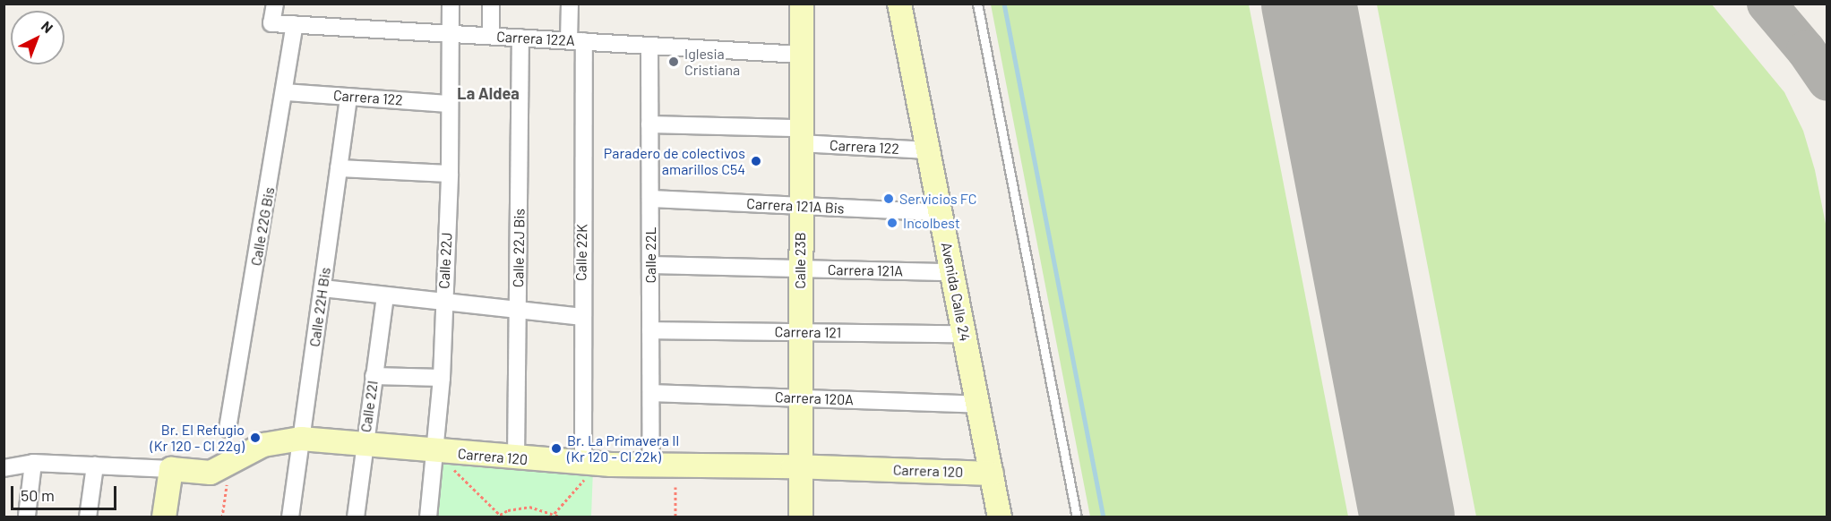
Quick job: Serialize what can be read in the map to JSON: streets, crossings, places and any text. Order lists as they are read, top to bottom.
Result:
{
  "streets": {
    "street": [
      "Carrera 122A",
      "Carrera 122",
      "Carrera 121A Bis",
      "Calle 22G Bis",
      "Calle 22J Bis",
      "Calle 22K",
      "Calle 22L",
      "Calle 22J",
      "Calle 23B",
      "Carrera 121A",
      "Avenida Calle 24",
      "Calle 22H Bis",
      "Carrera 121",
      "Carrera 120A",
      "Calle 22I",
      "Carrera 120"
    ]
  },
  "crossings": [
    ["Carrera 122A", "Calle 22G Bis"],
    ["Carrera 122A", "Calle 22J Bis"],
    ["Carrera 122A", "Calle 22K"],
    ["Carrera 122A", "Calle 22L"],
    ["Carrera 122A", "Calle 22J"],
    ["Carrera 122A", "Calle 23B"],
    ["Carrera 122", "Calle 22G Bis"],
    ["Carrera 122", "Calle 22L"],
    ["Carrera 122", "Calle 22J"],
    ["Carrera 122", "Calle 23B"],
    ["Carrera 122", "Avenida Calle 24"],
    ["Carrera 122", "Calle 22H Bis"],
    ["Carrera 121A Bis", "Calle 22L"],
    ["Carrera 121A Bis", "Calle 23B"],
    ["Carrera 121A Bis", "Avenida Calle 24"],
    ["Calle 22J Bis", "Carrera 120"],
    ["Calle 22K", "Carrera 120"],
    ["Calle 22L", "Carrera 121A"],
    ["Calle 22L", "Carrera 121"],
    ["Calle 22L", "Carrera 120A"],
    ["Calle 22L", "Carrera 120"],
    ["Calle 22J", "Carrera 120"],
    ["Calle 23B", "Carrera 121A"],
    ["Calle 23B", "Carrera 121"],
    ["Calle 23B", "Carrera 120A"],
    ["Calle 23B", "Carrera 120"],
    ["Carrera 121A", "Avenida Calle 24"],
    ["Avenida Calle 24", "Carrera 121"],
    ["Avenida Calle 24", "Carrera 120A"],
    ["Avenida Calle 24", "Carrera 120"],
    ["Calle 22H Bis", "Carrera 120"],
    ["Calle 22I", "Carrera 120"]
  ],
  "districts": ["La Aldea"],
  "places": [
    "Iglesia Cristiana",
    "Paradero de colectivos amarillos C54",
    "Servicios FC",
    "Incolbest",
    "Br. El Refugio (Kr 120 - Cl 22g)",
    "Br. La Primavera II (Kr 120 - Cl 22k)"
  ],
  "scale_bar": "50 m",
  "north": "top right"
}
